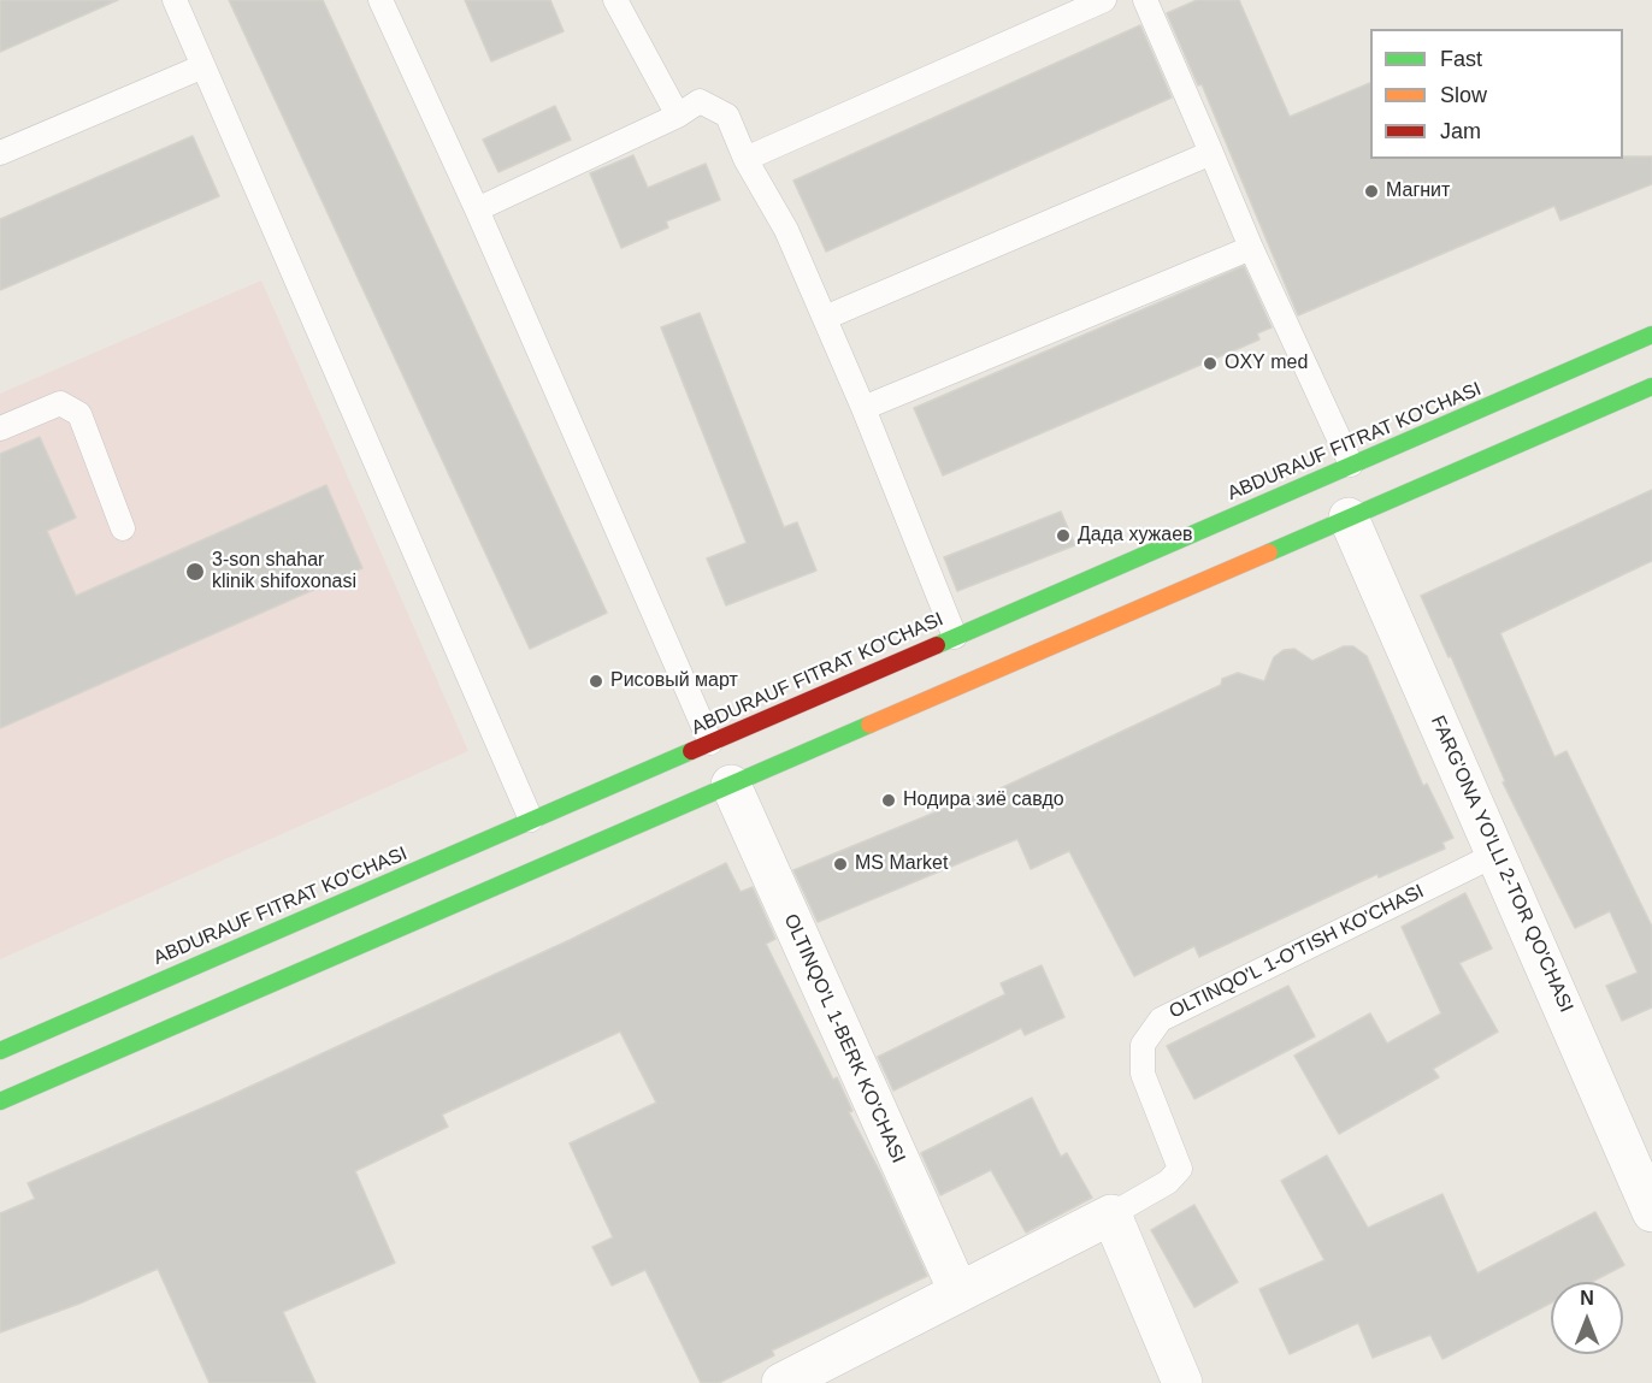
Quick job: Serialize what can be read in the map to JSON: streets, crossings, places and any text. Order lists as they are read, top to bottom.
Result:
{
  "streets": {
    "main road": ["ABDURAUF FITRAT KO'CHASI"],
    "street": ["FARG'ONA YO'LLI 2-TOR QO'CHASI", "OLTINQO'L 1-O'TISH KO'CHASI", "OLTINQO'L 1-BERK KO'CHASI"]
  },
  "crossings": [
    ["ABDURAUF FITRAT KO'CHASI", "FARG'ONA YO'LLI 2-TOR QO'CHASI"],
    ["ABDURAUF FITRAT KO'CHASI", "OLTINQO'L 1-BERK KO'CHASI"],
    ["FARG'ONA YO'LLI 2-TOR QO'CHASI", "OLTINQO'L 1-O'TISH KO'CHASI"],
    ["OLTINQO'L 1-O'TISH KO'CHASI", "OLTINQO'L 1-BERK KO'CHASI"]
  ],
  "places": [
    "Магнит",
    "OXY med",
    "Дада хужаев",
    "3-son shahar klinik shifoxonasi",
    "Рисовый март",
    "Нодира зиё савдо",
    "MS Market"
  ],
  "legend": ["Fast", "Slow", "Jam"],
  "north": "top"
}
